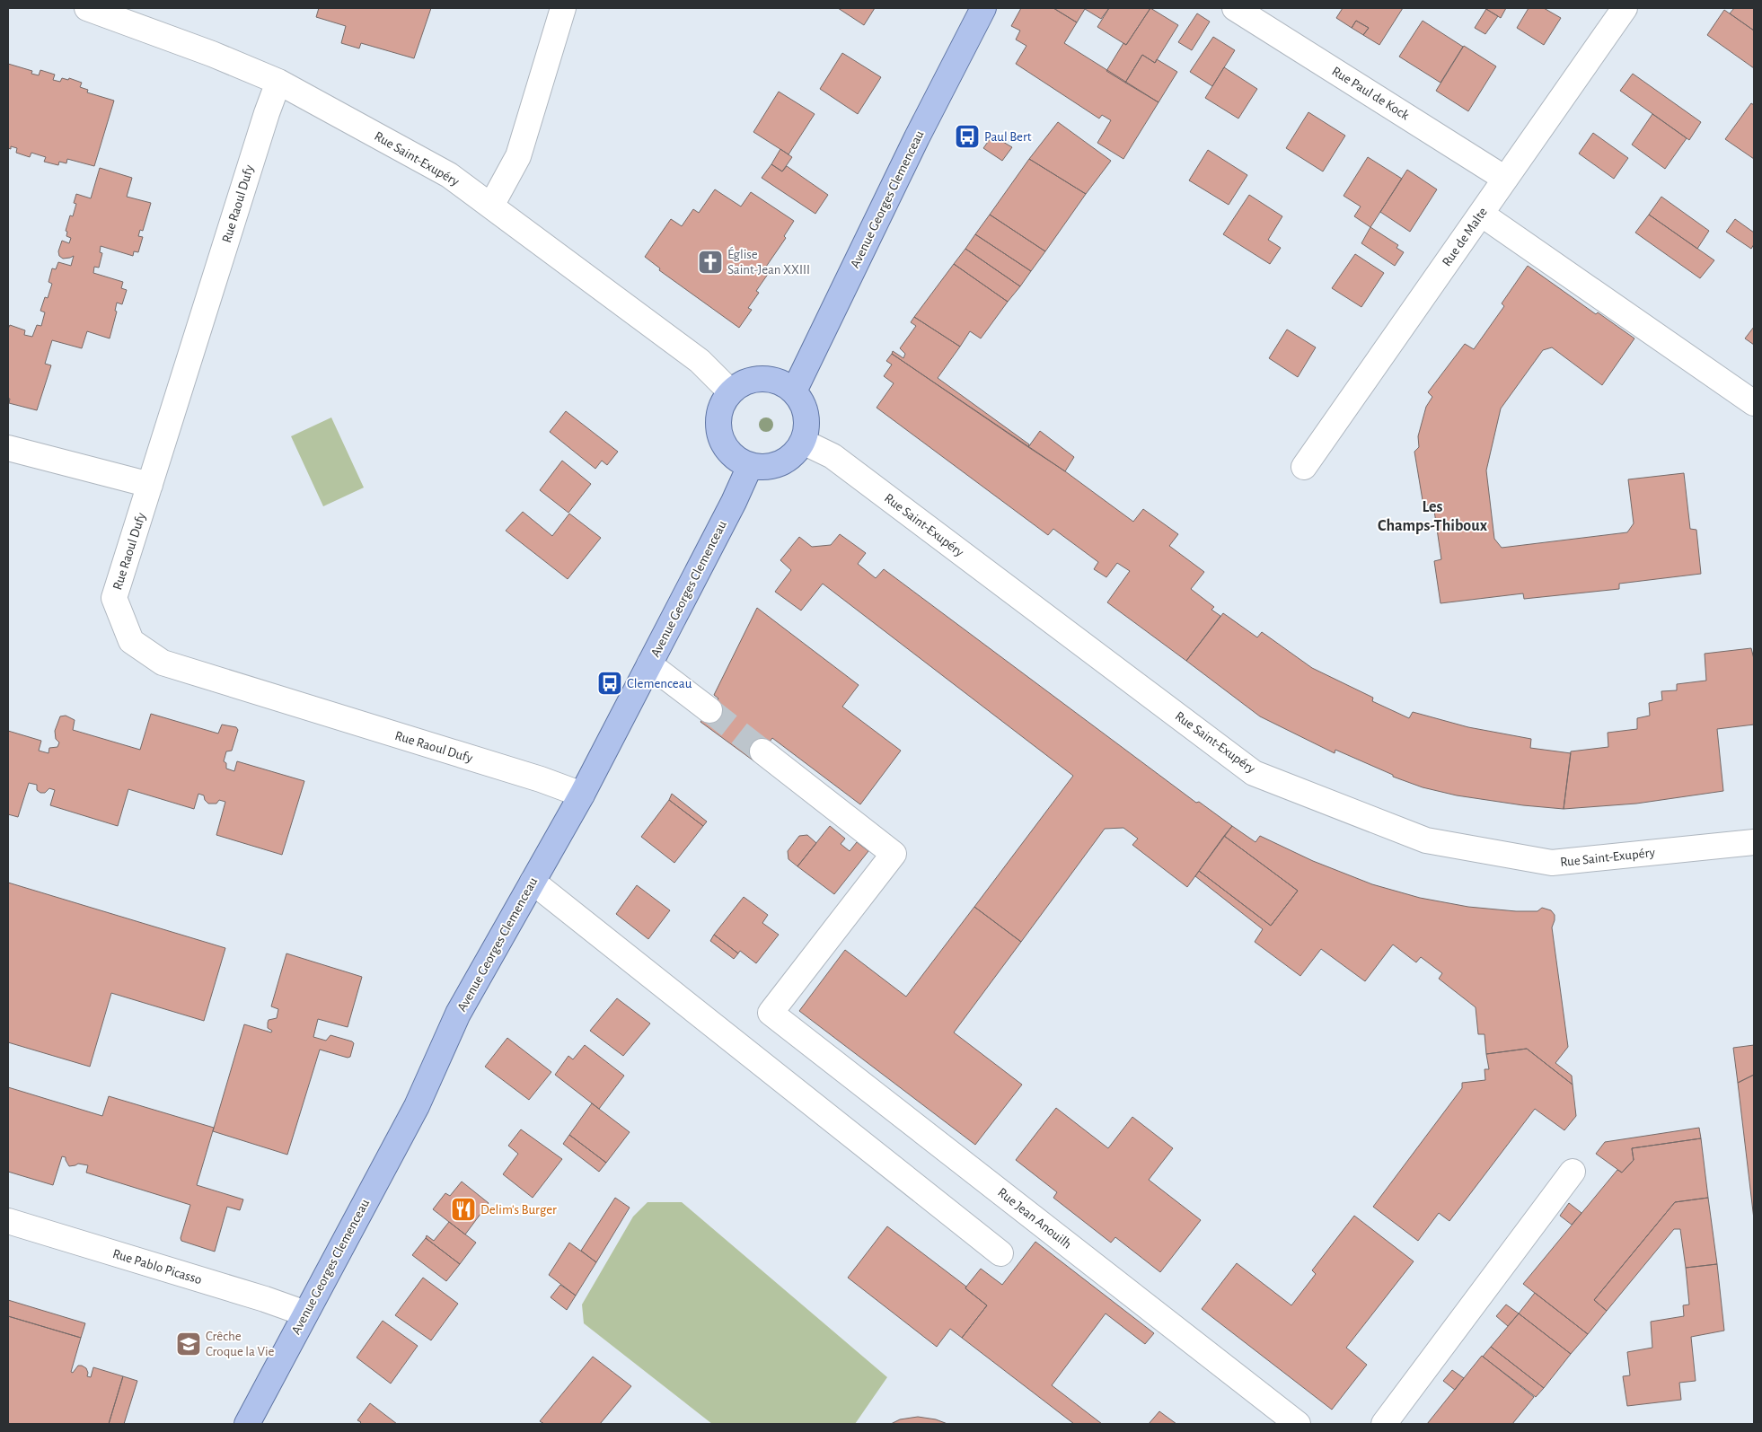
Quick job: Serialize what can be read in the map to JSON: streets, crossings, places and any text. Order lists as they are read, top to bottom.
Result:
{
  "streets": {
    "main road": ["Avenue Georges Clemenceau"],
    "street": [
      "Rue Paul de Kock",
      "Rue Saint-Exupéry",
      "Rue Raoul Dufy",
      "Rue de Malte",
      "Rue Jean Anouilh",
      "Rue Pablo Picasso"
    ]
  },
  "crossings": [
    ["Rue Paul de Kock", "Rue de Malte"],
    ["Rue Saint-Exupéry", "Avenue Georges Clemenceau"],
    ["Rue Saint-Exupéry", "Rue Raoul Dufy"],
    ["Avenue Georges Clemenceau", "Rue Raoul Dufy"],
    ["Avenue Georges Clemenceau", "Rue Pablo Picasso"]
  ],
  "districts": ["Les Champs-Thiboux"],
  "places": {
    "bus stop": ["Paul Bert", "Clemenceau"],
    "church": ["Église Saint-Jean XXIII"],
    "restaurant": ["Delim's Burger"],
    "school or university": ["Crêche Croque la Vie"]
  }
}
